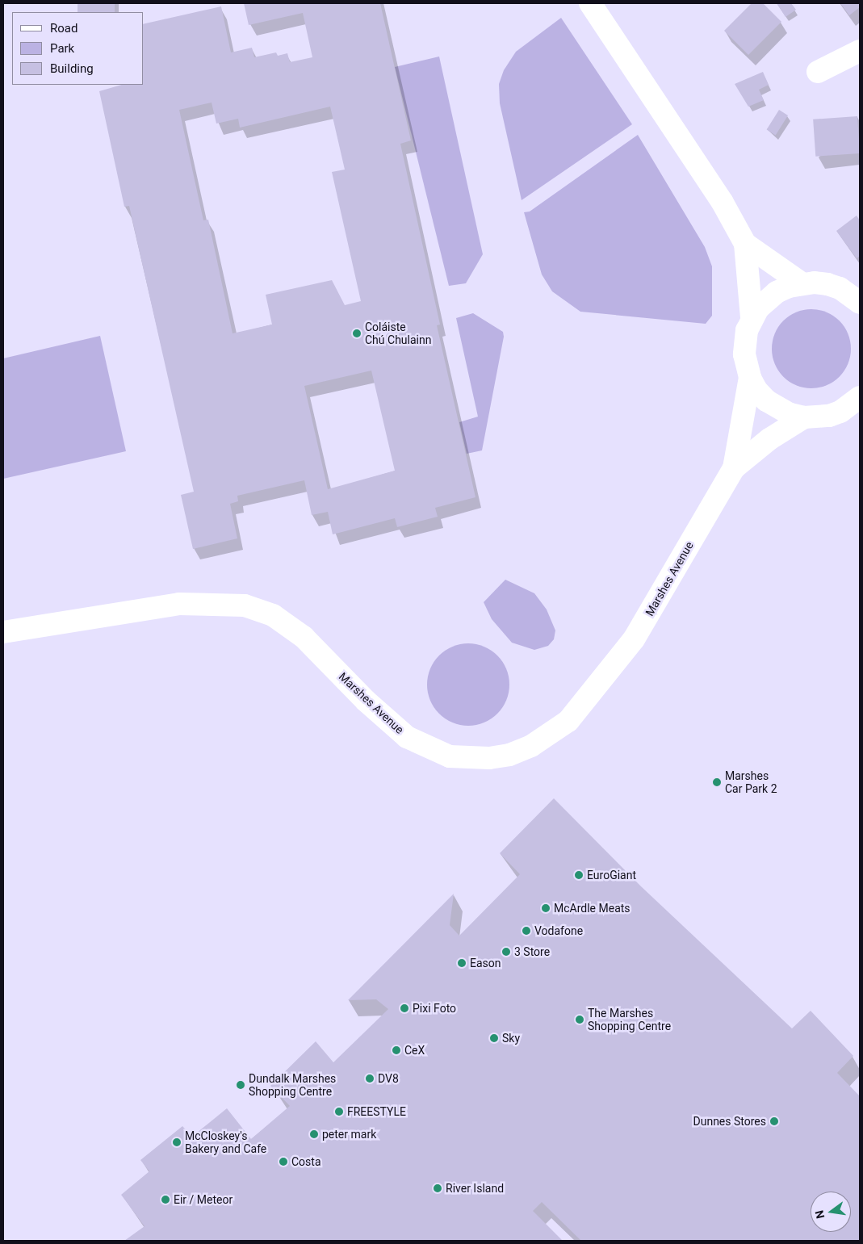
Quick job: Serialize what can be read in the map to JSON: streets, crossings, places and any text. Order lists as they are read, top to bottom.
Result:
{
  "streets": {
    "street": ["Marshes Avenue"]
  },
  "places": [
    "Coláiste Chú Chulainn",
    "Marshes Car Park 2",
    "EuroGiant",
    "McArdle Meats",
    "Vodafone",
    "3 Store",
    "Eason",
    "Pixi Foto",
    "The Marshes Shopping Centre",
    "Sky",
    "CeX",
    "DV8",
    "Dundalk Marshes Shopping Centre",
    "FREESTYLE",
    "Dunnes Stores",
    "peter mark",
    "McCloskey's Bakery and Cafe",
    "Costa",
    "River Island",
    "Eir / Meteor"
  ],
  "legend": ["Road", "Park", "Building"],
  "north": "left"
}
